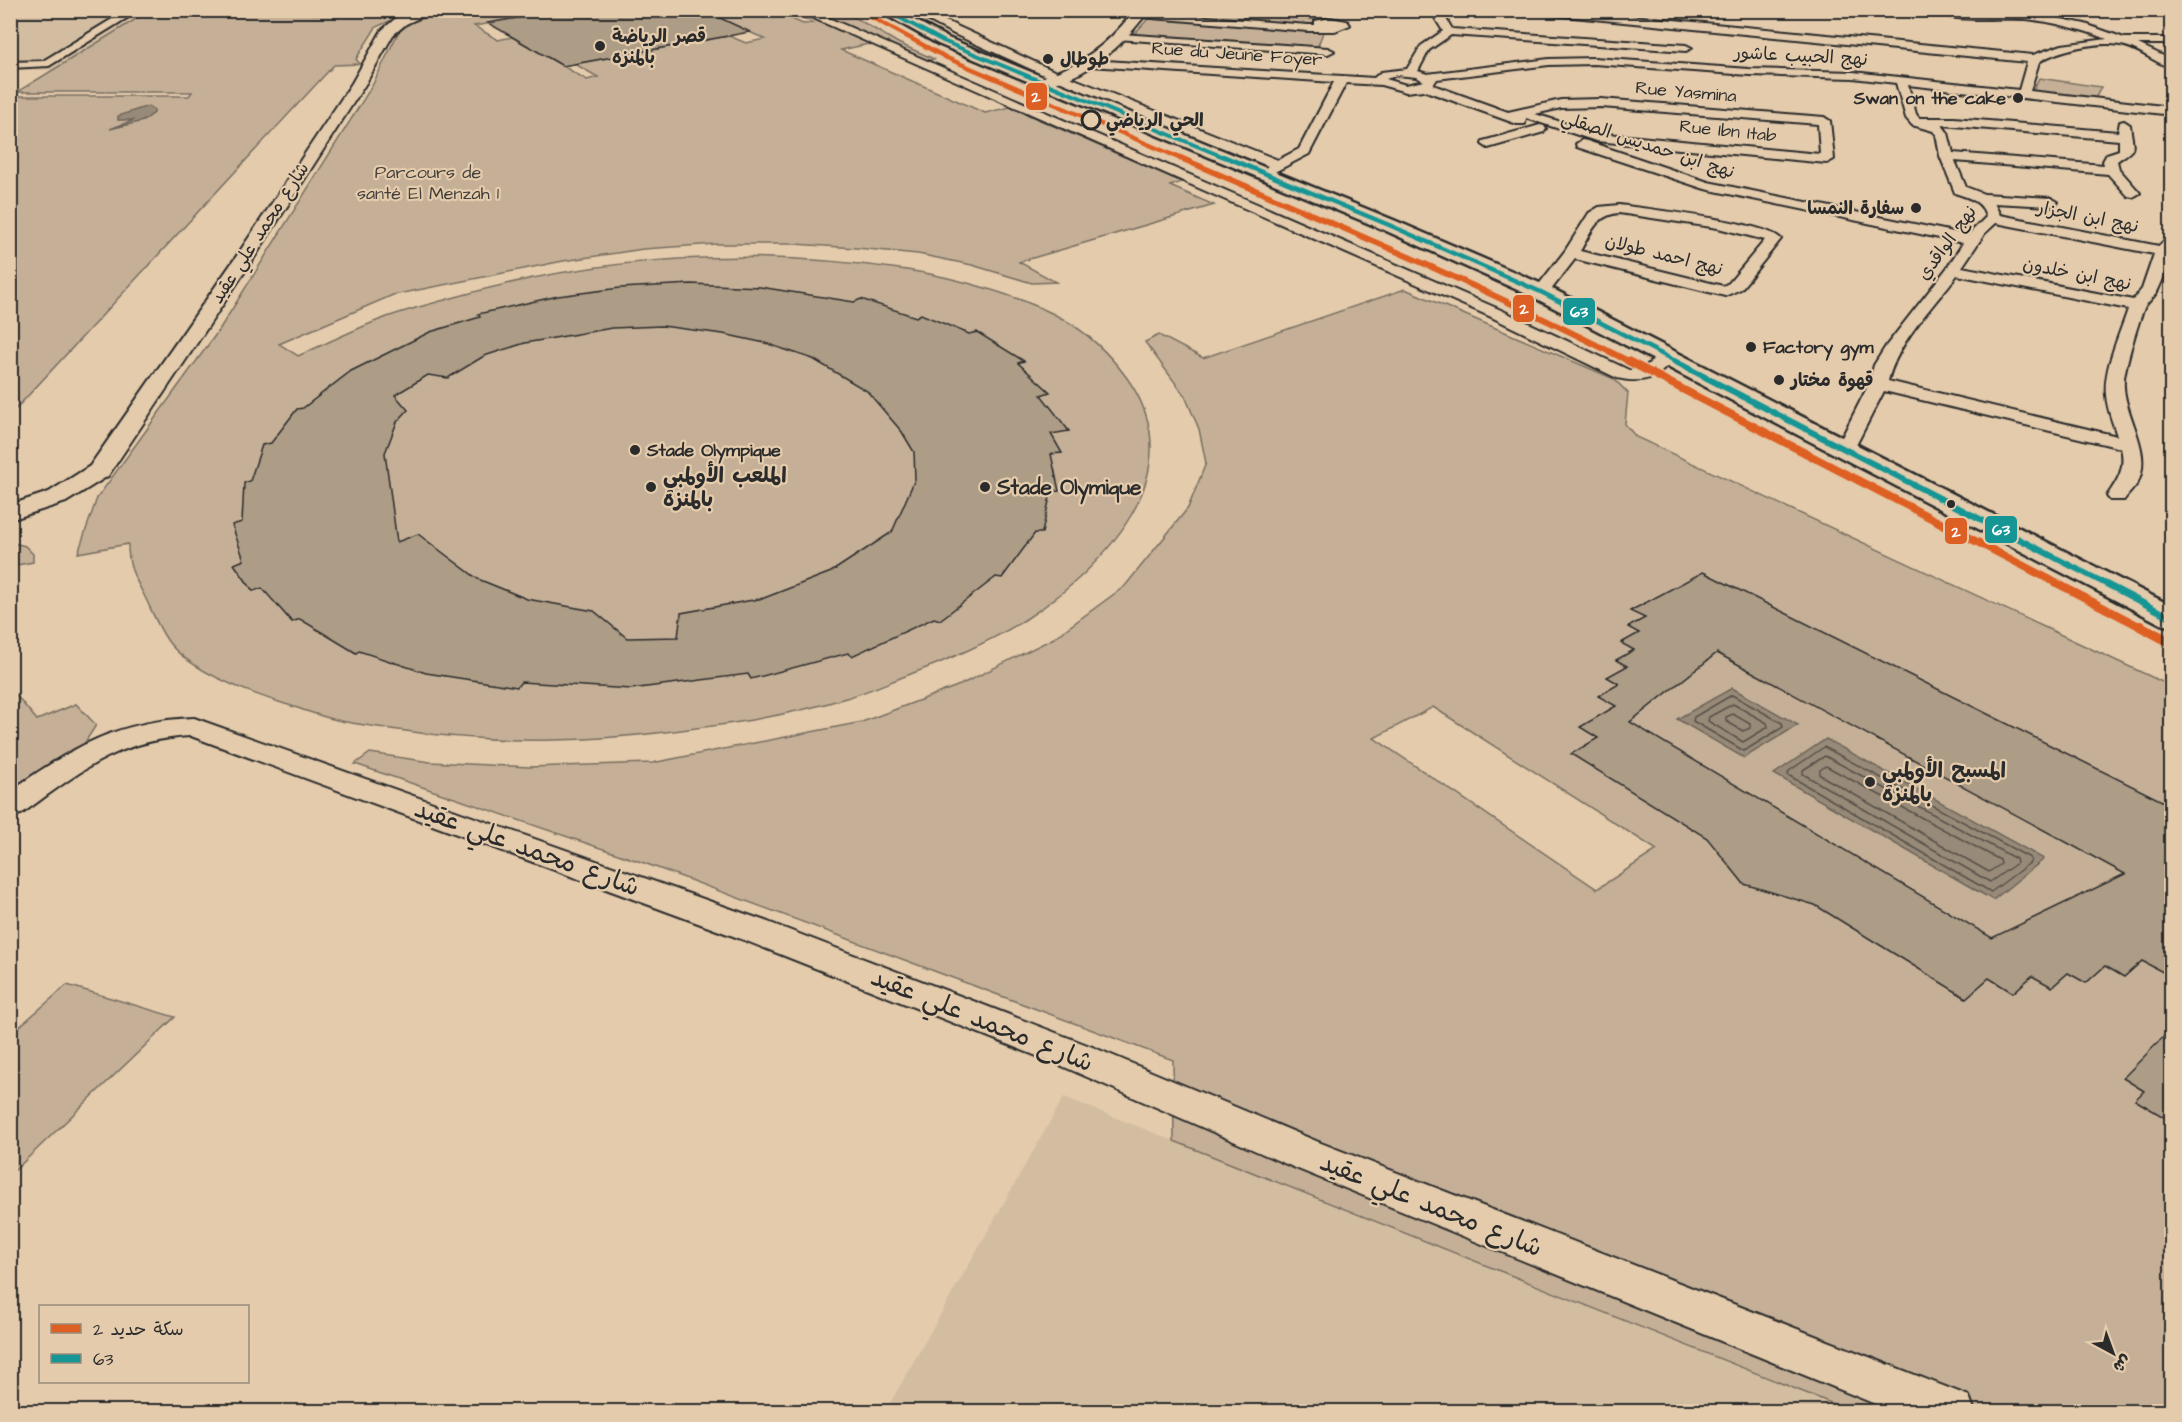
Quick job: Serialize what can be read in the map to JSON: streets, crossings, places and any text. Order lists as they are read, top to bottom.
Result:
{
  "streets": {
    "street": [
      "Rue du Jeune Foyer",
      "نهج الحبيب عاشور",
      "Rue Yasmina",
      "Rue Ibn Itab",
      "نهج ابن حمديس الصقلي",
      "نهج ابن الجزار",
      "شارع محمد علي عقيد",
      "نهج الواقدي",
      "نهج احمد طولان",
      "نهج ابن خلدون"
    ]
  },
  "crossings": [
    ["نهج الحبيب عاشور", "نهج ابن حمديس الصقلي"],
    ["Rue Yasmina", "Rue Ibn Itab"],
    ["Rue Yasmina", "نهج ابن حمديس الصقلي"],
    ["Rue Ibn Itab", "نهج ابن حمديس الصقلي"],
    ["نهج ابن حمديس الصقلي", "نهج الواقدي"],
    ["نهج ابن الجزار", "نهج الواقدي"],
    ["نهج الواقدي", "نهج ابن خلدون"]
  ],
  "parks": ["Parcours de santé El Menzah 1"],
  "places": [
    "قصر الرياضة بالمنزه",
    "طوطال",
    "Swan on the cake",
    "الحي الرياضي",
    "سفارة النمسا",
    "Factory gym",
    "قهوة مختار",
    "Stade Olympique",
    "الملعب الأولمبي بالمنزه",
    "Stade Olymique",
    "المسبح الأولمبي بالمنزه"
  ],
  "lines": ["rail line 2", "transit line 63"],
  "legend": ["سكة حديد 2", "63"],
  "north": "bottom right"
}
